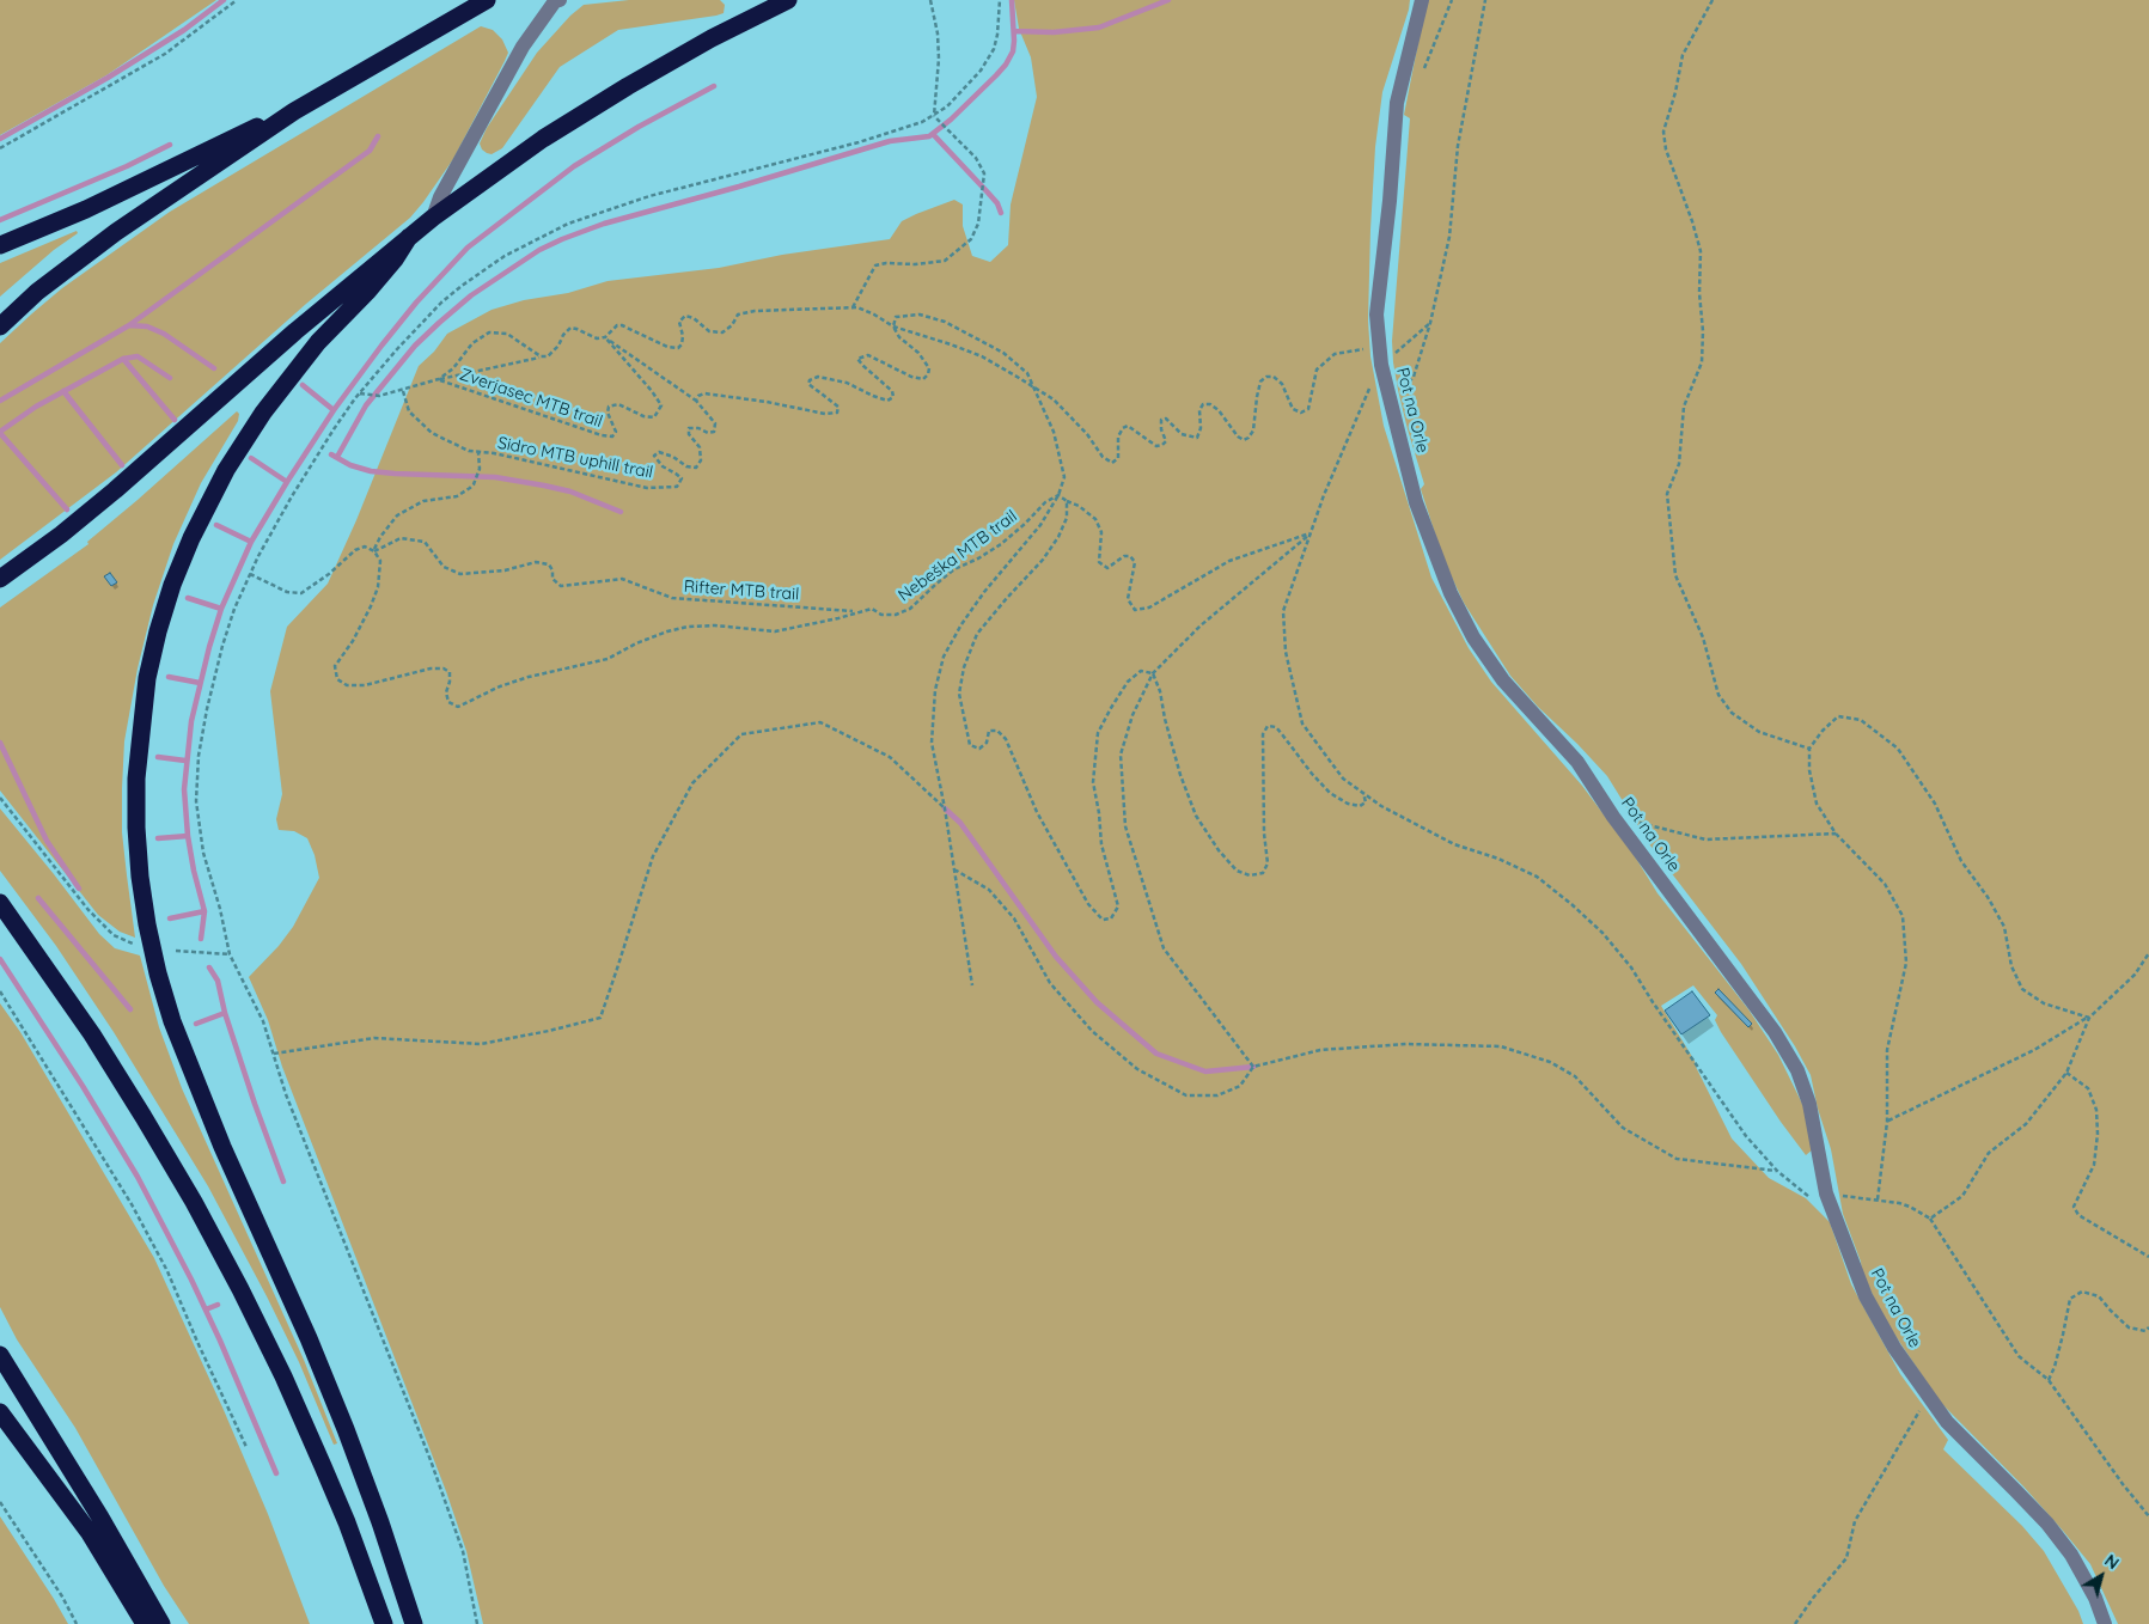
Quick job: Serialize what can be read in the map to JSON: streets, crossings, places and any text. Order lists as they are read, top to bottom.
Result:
{
  "streets": {
    "street": ["Pot na Orle"],
    "path": [
      "Zverjasec MTB trail",
      "Sidro MTB uphill trail",
      "Nebeška MTB trail",
      "Rifter MTB trail"
    ]
  },
  "crossings": [
    ["Zverjasec MTB trail", "Sidro MTB uphill trail"],
    ["Nebeška MTB trail", "Rifter MTB trail"]
  ],
  "north": "top right"
}
